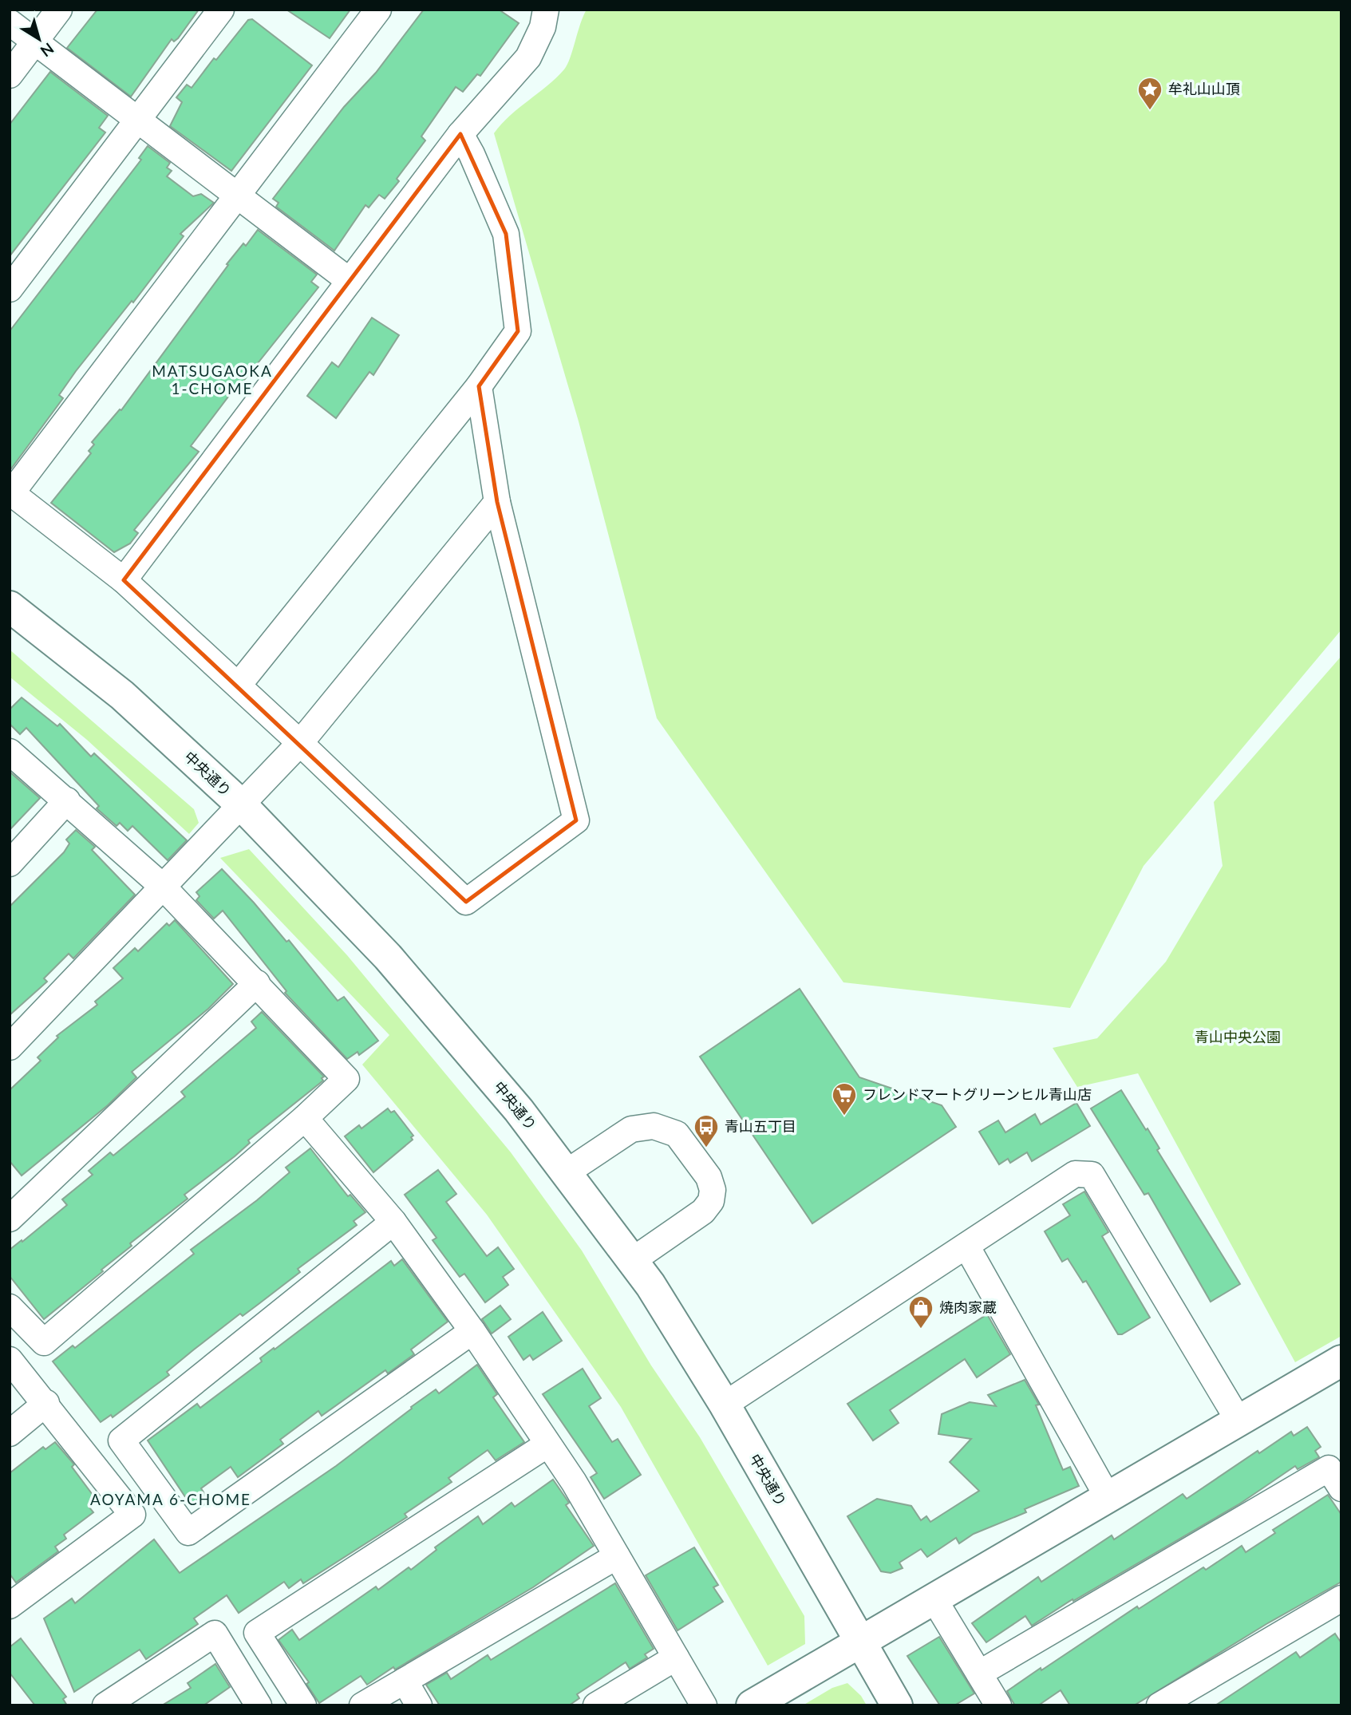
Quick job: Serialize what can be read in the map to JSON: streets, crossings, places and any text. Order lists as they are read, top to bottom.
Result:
{
  "streets": {
    "street": ["中央通り"]
  },
  "districts": ["MATSUGAOKA 1-CHOME", "AOYAMA 6-CHOME"],
  "parks": ["青山中央公園"],
  "places": {
    "place": ["牟礼山山頂"],
    "supermarket": ["フレンドマートグリーンヒル青山店"],
    "bus stop": ["青山五丁目"],
    "shop": ["焼肉家蔵"]
  },
  "north": "bottom right"
}
